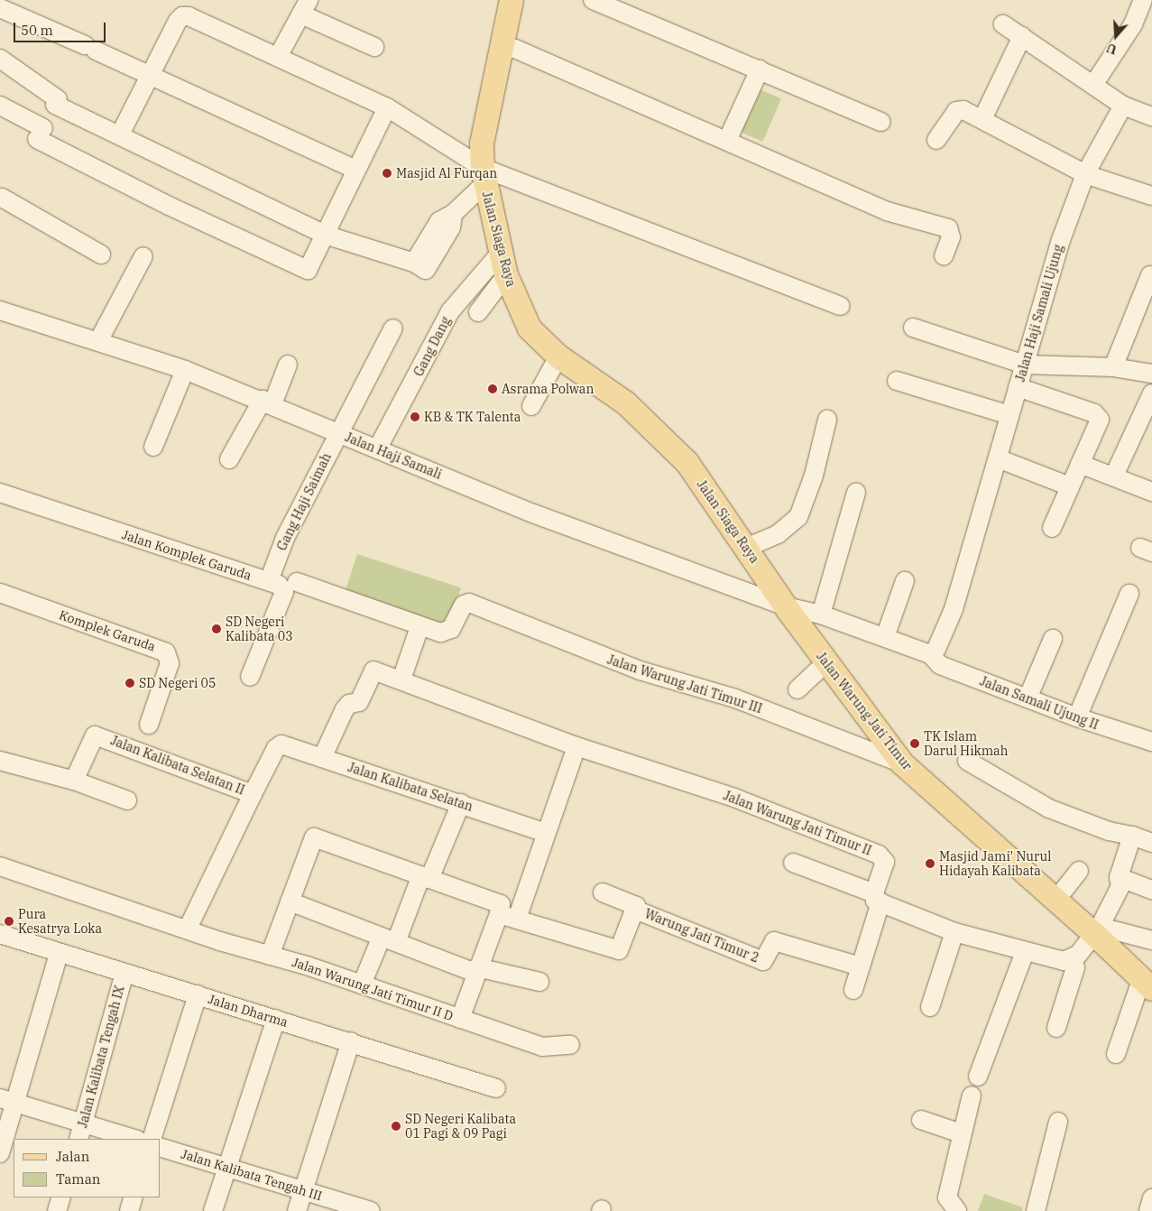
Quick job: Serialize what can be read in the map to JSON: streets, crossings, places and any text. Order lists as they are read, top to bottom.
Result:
{
  "streets": {
    "main road": ["Jalan Siaga Raya", "Jalan Warung Jati Timur"],
    "street": [
      "Jalan Haji Samali Ujung",
      "Gang Dang",
      "Jalan Haji Samali",
      "Gang Haji Saimah",
      "Jalan Komplek Garuda",
      "Komplek Garuda",
      "Jalan Warung Jati Timur III",
      "Jalan Samali Ujung II",
      "Jalan Kalibata Selatan II",
      "Jalan Kalibata Selatan",
      "Jalan Warung Jati Timur II",
      "Warung Jati Timur 2",
      "Jalan Warung Jati Timur II D",
      "Jalan Dharma",
      "Jalan Kalibata Tengah IX",
      "Jalan Kalibata Tengah III"
    ]
  },
  "crossings": [
    ["Jalan Siaga Raya", "Gang Dang"],
    ["Jalan Siaga Raya", "Jalan Haji Samali"],
    ["Jalan Siaga Raya", "Jalan Warung Jati Timur"],
    ["Jalan Haji Samali Ujung", "Jalan Samali Ujung II"],
    ["Gang Dang", "Jalan Haji Samali"],
    ["Jalan Haji Samali", "Gang Haji Saimah"],
    ["Jalan Haji Samali", "Jalan Samali Ujung II"],
    ["Jalan Haji Samali", "Jalan Warung Jati Timur"],
    ["Gang Haji Saimah", "Jalan Komplek Garuda"],
    ["Jalan Warung Jati Timur III", "Jalan Warung Jati Timur"],
    ["Jalan Kalibata Selatan II", "Jalan Kalibata Selatan"],
    ["Jalan Kalibata Selatan II", "Jalan Warung Jati Timur II D"],
    ["Jalan Dharma", "Jalan Kalibata Tengah IX"]
  ],
  "places": [
    "Masjid Al Furqan",
    "Asrama Polwan",
    "KB & TK Talenta",
    "SD Negeri Kalibata 03",
    "SD Negeri 05",
    "TK Islam Darul Hikmah",
    "Masjid Jami' Nurul Hidayah Kalibata",
    "Pura Kesatrya Loka",
    "SD Negeri Kalibata 01 Pagi & 09 Pagi"
  ],
  "legend": ["Jalan", "Taman"],
  "scale_bar": "50 m",
  "north": "bottom"
}
